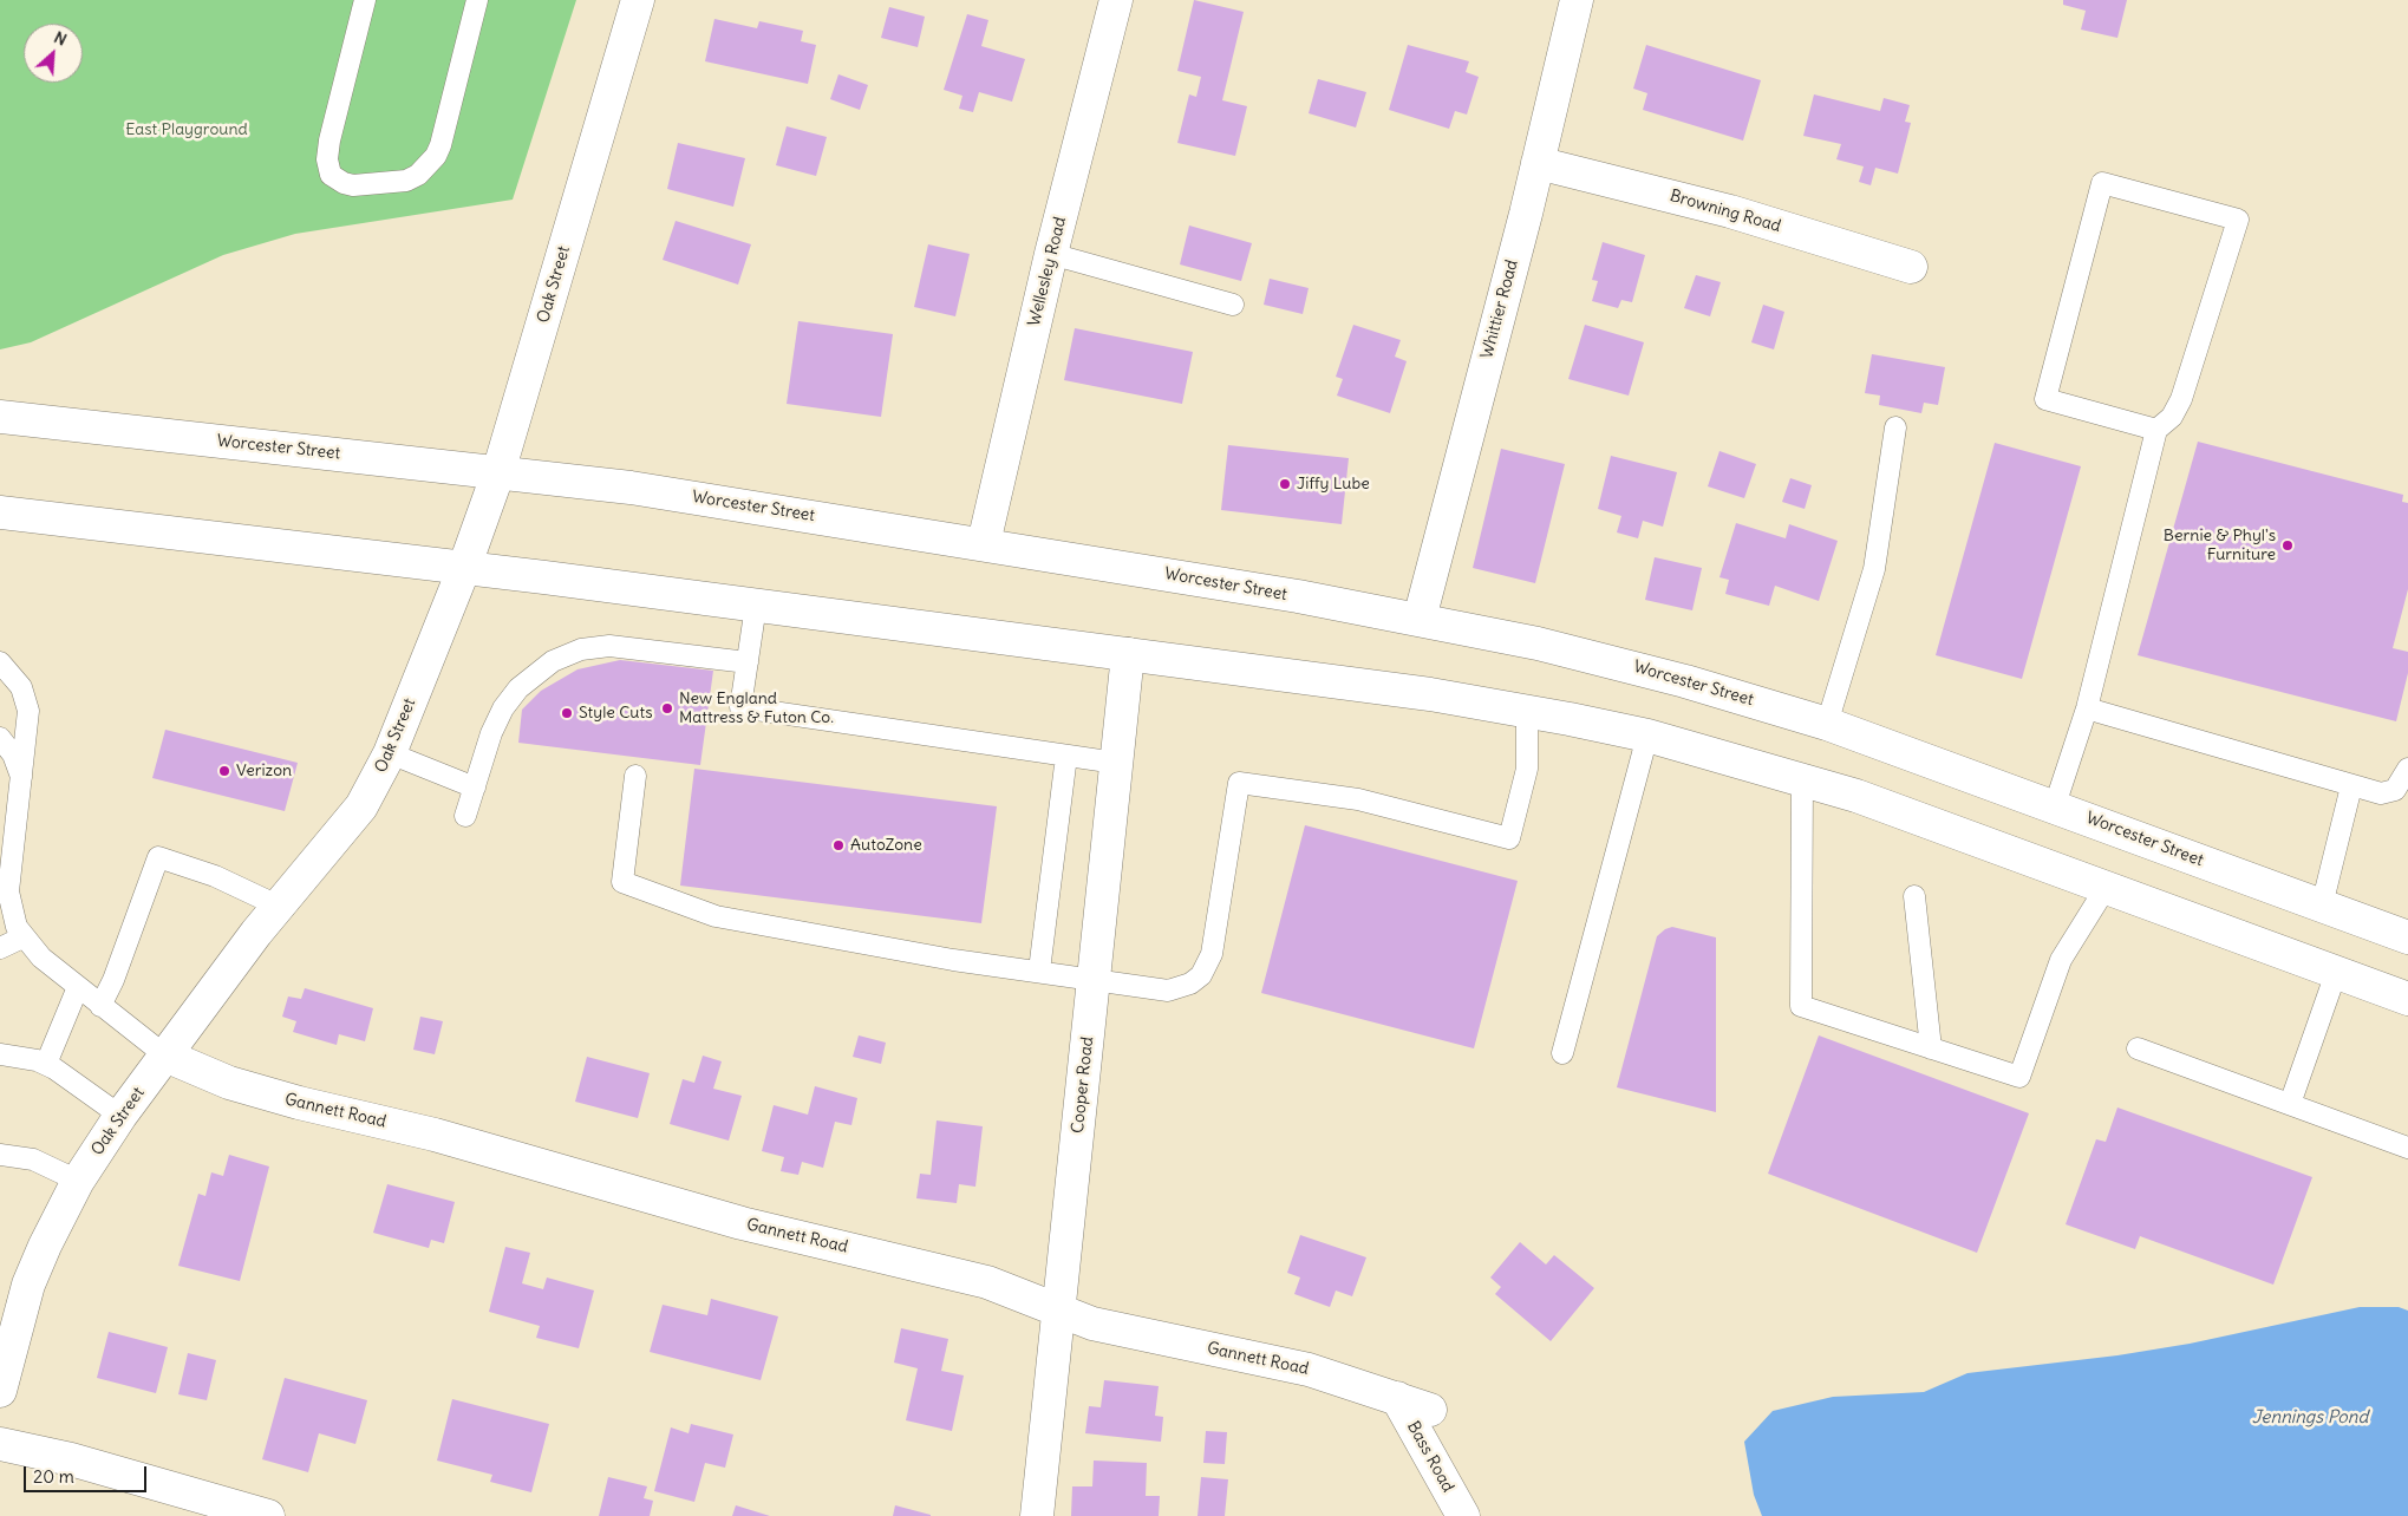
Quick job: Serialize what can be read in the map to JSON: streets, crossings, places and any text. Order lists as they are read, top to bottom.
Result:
{
  "streets": {
    "main road": [
      "Browning Road",
      "Wellesley Road",
      "Oak Street",
      "Whittier Road",
      "Worcester Street",
      "Cooper Road",
      "Gannett Road",
      "Bass Road"
    ]
  },
  "crossings": [
    ["Browning Road", "Whittier Road"],
    ["Wellesley Road", "Worcester Street"],
    ["Oak Street", "Worcester Street"],
    ["Oak Street", "Gannett Road"],
    ["Whittier Road", "Worcester Street"],
    ["Cooper Road", "Gannett Road"],
    ["Gannett Road", "Bass Road"]
  ],
  "water": ["Jennings Pond"],
  "parks": ["East Playground"],
  "places": [
    "Jiffy Lube",
    "Bernie & Phyl's Furniture",
    "New England Mattress & Futon Co.",
    "Style Cuts",
    "Verizon",
    "AutoZone"
  ],
  "scale_bar": "20 m",
  "north": "top right"
}
